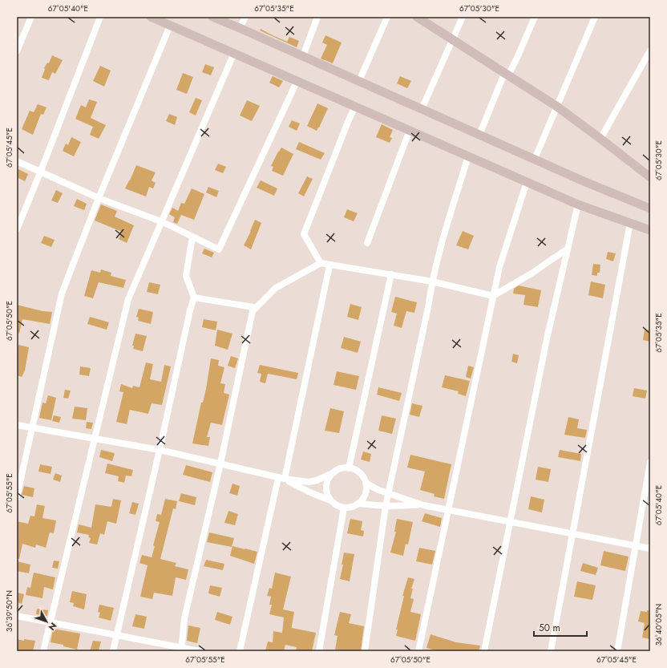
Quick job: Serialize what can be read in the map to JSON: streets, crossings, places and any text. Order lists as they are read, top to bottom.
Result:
{
  "scale_bar": "50 m",
  "north": "bottom right",
  "coordinates": [
    "67°05'40\"E",
    "67°05'35\"E",
    "67°05'30\"E",
    "67°05'45\"E",
    "67°05'50\"E",
    "67°05'55\"E",
    "36°39'50\"N",
    "36°40'05\"N"
  ]
}
